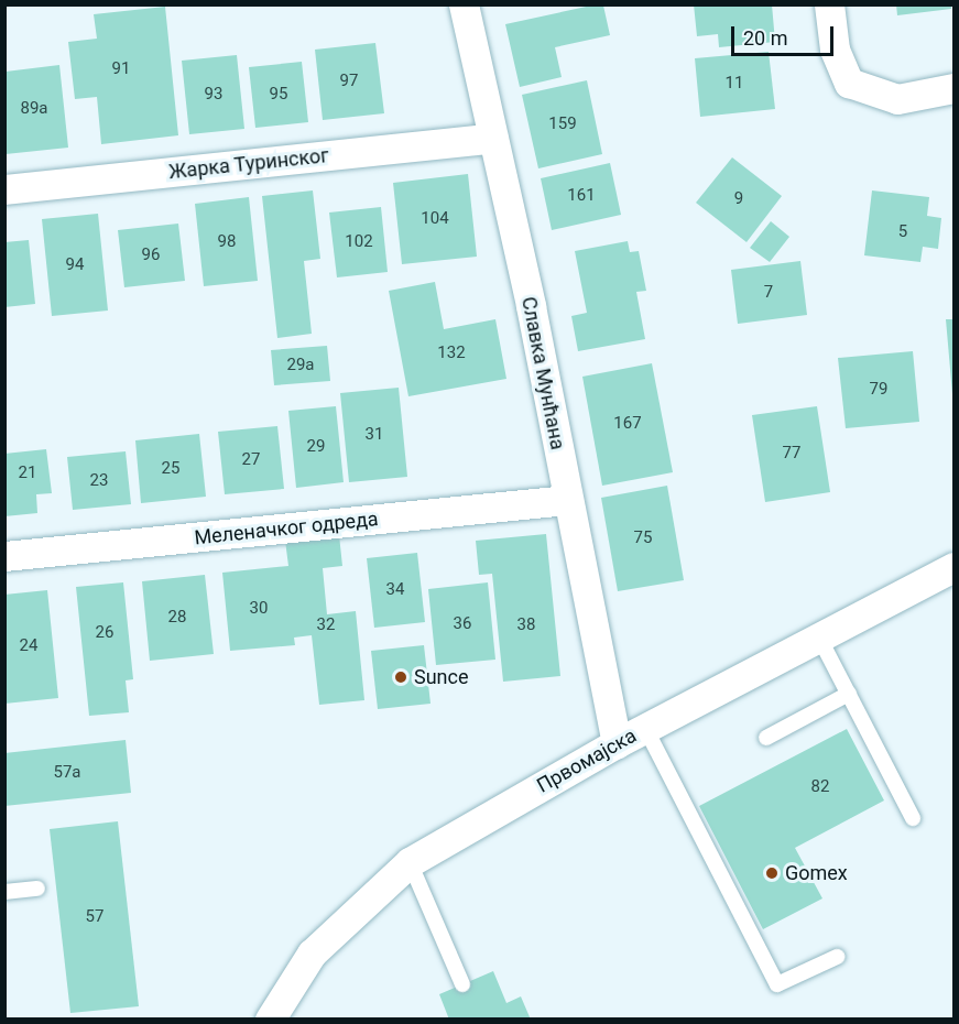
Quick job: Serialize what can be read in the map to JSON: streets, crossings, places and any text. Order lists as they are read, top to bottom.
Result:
{
  "streets": {
    "street": [
      "Жарка Туринског",
      "Славка Мунћана",
      "Меленачког одреда",
      "Првомајска"
    ]
  },
  "crossings": [
    ["Жарка Туринског", "Славка Мунћана"],
    ["Славка Мунћана", "Меленачког одреда"],
    ["Славка Мунћана", "Првомајска"]
  ],
  "places": ["Sunce", "Gomex"],
  "house_numbers": [
    "91",
    "97",
    "11",
    "93",
    "95",
    "89a",
    "159",
    "161",
    "9",
    "104",
    "5",
    "98",
    "102",
    "96",
    "94",
    "7",
    "132",
    "29a",
    "79",
    "167",
    "31",
    "29",
    "77",
    "27",
    "25",
    "21",
    "23",
    "75",
    "34",
    "30",
    "28",
    "36",
    "32",
    "38",
    "26",
    "24",
    "57a",
    "82",
    "57"
  ],
  "scale_bar": "20 m"
}
